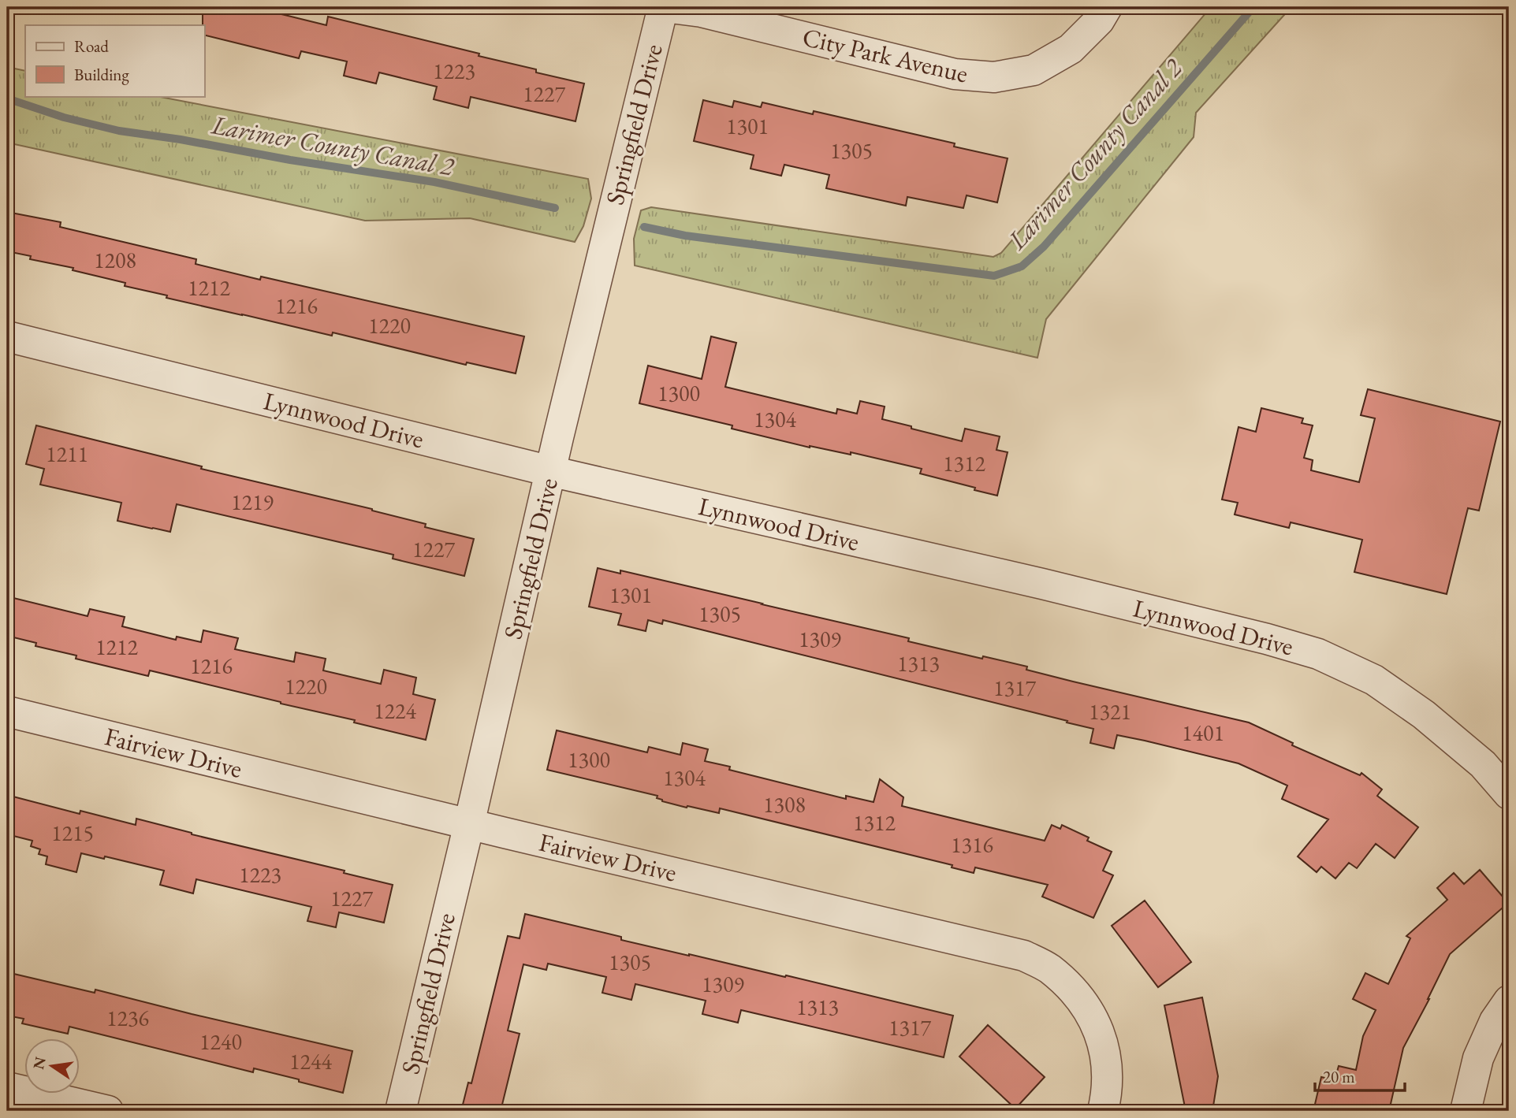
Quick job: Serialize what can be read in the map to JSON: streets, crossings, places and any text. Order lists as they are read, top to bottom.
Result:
{
  "streets": {
    "street": [
      "City Park Avenue",
      "Springfield Drive",
      "Lynnwood Drive",
      "Fairview Drive"
    ]
  },
  "crossings": [
    ["City Park Avenue", "Springfield Drive"],
    ["Springfield Drive", "Lynnwood Drive"],
    ["Springfield Drive", "Fairview Drive"]
  ],
  "water": ["Larimer County Canal 2"],
  "house_numbers": [
    "1223",
    "1227",
    "1301",
    "1305",
    "1208",
    "1212",
    "1216",
    "1220",
    "1300",
    "1304",
    "1211",
    "1312",
    "1219",
    "1227",
    "1301",
    "1305",
    "1309",
    "1212",
    "1313",
    "1216",
    "1220",
    "1317",
    "1224",
    "1321",
    "1401",
    "1300",
    "1304",
    "1308",
    "1312",
    "1215",
    "1316",
    "1223",
    "1227",
    "1305",
    "1309",
    "1313",
    "1236",
    "1317",
    "1240",
    "1244"
  ],
  "legend": ["Road", "Building"],
  "scale_bar": "20 m",
  "north": "left"
}
